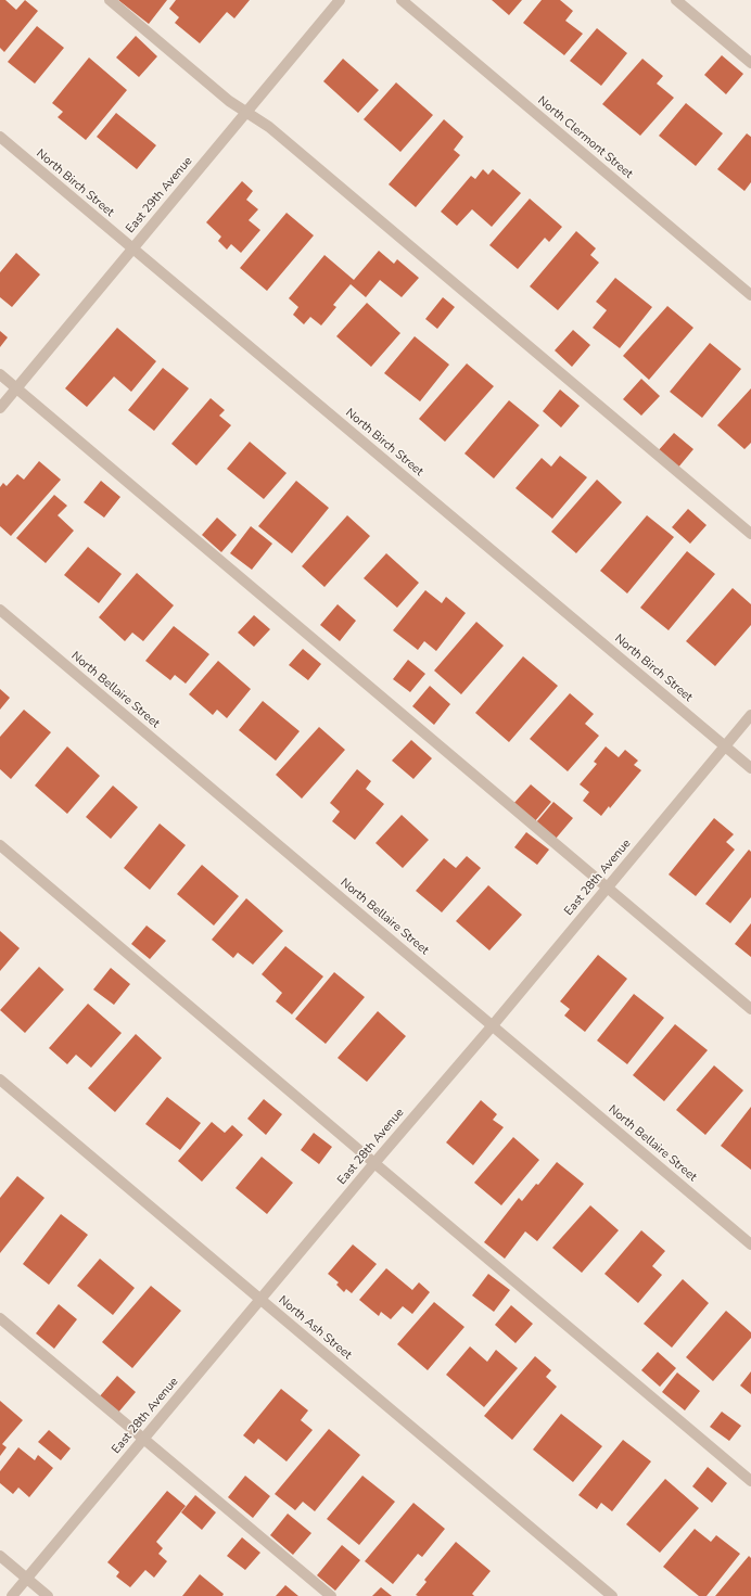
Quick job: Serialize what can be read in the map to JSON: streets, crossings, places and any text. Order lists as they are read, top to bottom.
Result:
{
  "streets": {
    "street": [
      "North Clermont Street",
      "North Birch Street",
      "East 29th Avenue",
      "North Bellaire Street",
      "East 28th Avenue",
      "North Ash Street"
    ]
  },
  "crossings": [
    ["North Birch Street", "East 29th Avenue"],
    ["North Birch Street", "East 28th Avenue"],
    ["North Bellaire Street", "East 28th Avenue"],
    ["East 28th Avenue", "North Ash Street"]
  ]
}
